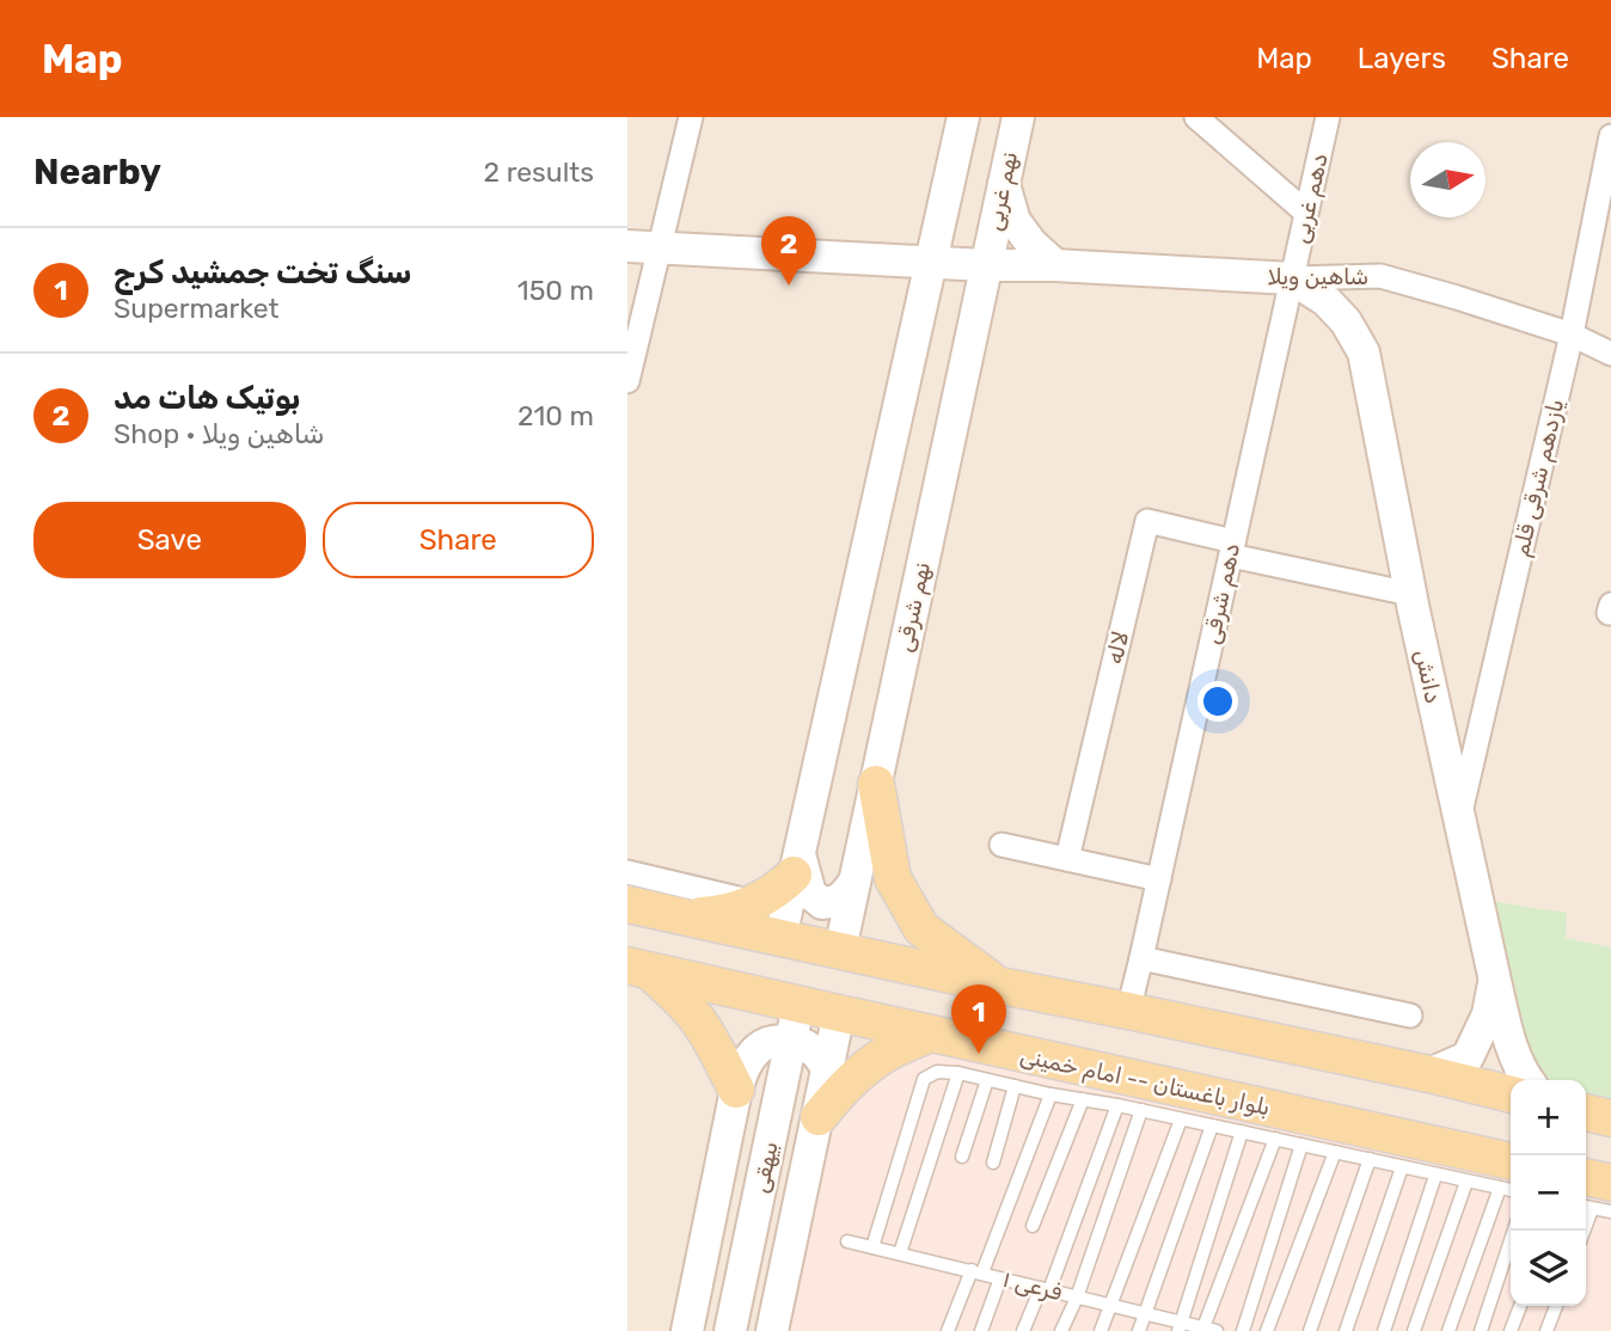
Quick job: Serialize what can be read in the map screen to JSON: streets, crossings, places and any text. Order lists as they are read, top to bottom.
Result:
{
  "streets": {
    "main road": ["بلوار باغستان -- امام خمینی"],
    "street": [
      "نهم غربی",
      "دهم غربی",
      "شاهین ویلا",
      "یازدهم شرقی قلم",
      "دهم شرقی",
      "نهم شرقی",
      "لاله",
      "دانش",
      "بیهقی"
    ],
    "lane": ["۱ فرعی"]
  },
  "crossings": [
    ["نهم غربی", "شاهین ویلا"],
    ["نهم غربی", "نهم شرقی"],
    ["دهم غربی", "شاهین ویلا"],
    ["دهم غربی", "دهم شرقی"],
    ["دهم غربی", "دانش"],
    ["شاهین ویلا", "یازدهم شرقی قلم"],
    ["شاهین ویلا", "دهم شرقی"],
    ["شاهین ویلا", "نهم شرقی"],
    ["شاهین ویلا", "دانش"],
    ["یازدهم شرقی قلم", "دانش"],
    ["دهم شرقی", "لاله"],
    ["دهم شرقی", "دانش"],
    ["بلوار باغستان -- امام خمینی", "بیهقی"]
  ],
  "north": "right",
  "page": {
    "header": "Map",
    "nav": ["Map", "Layers", "Share"],
    "heading": ["Nearby", "2 results"],
    "pins": ["2", "1"],
    "list": [
      {
        "mark": "1",
        "name": "سنگ تخت جمشید کرج",
        "note": "Supermarket",
        "value": "150 m"
      },
      {
        "mark": "2",
        "name": "بوتیک هات مد",
        "note": "Shop · شاهین ویلا",
        "value": "210 m"
      }
    ],
    "buttons": ["Save", "Share"],
    "map_buttons": ["+", "−"]
  }
}
